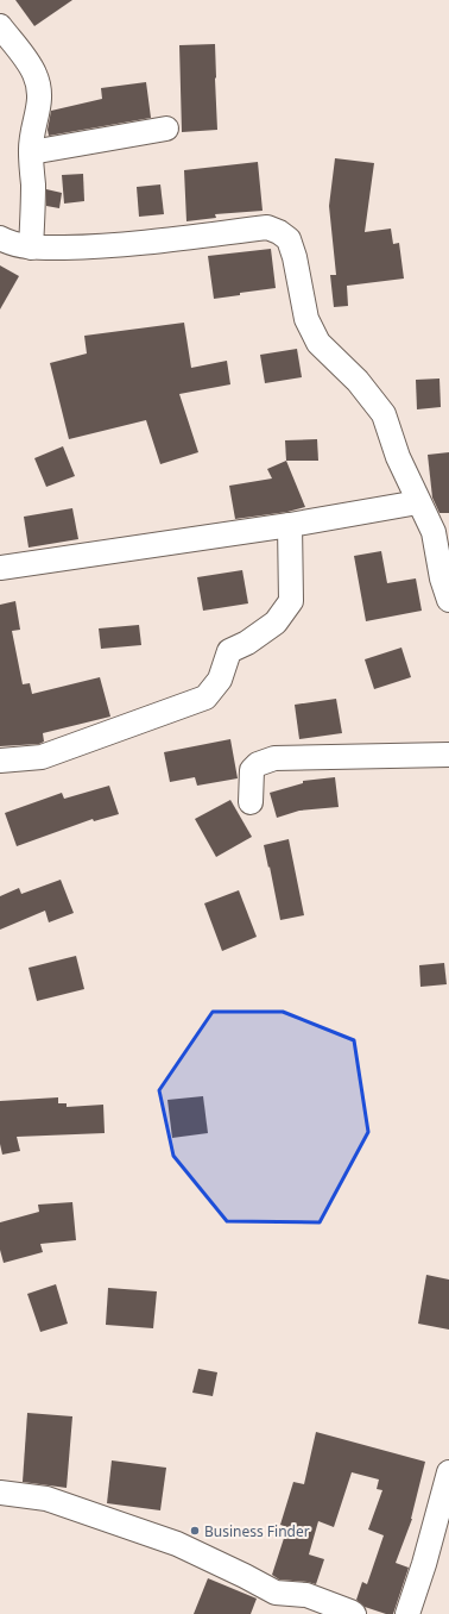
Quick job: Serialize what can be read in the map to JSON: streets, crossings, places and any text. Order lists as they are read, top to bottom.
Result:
{
  "places": ["Business Finder"]
}
